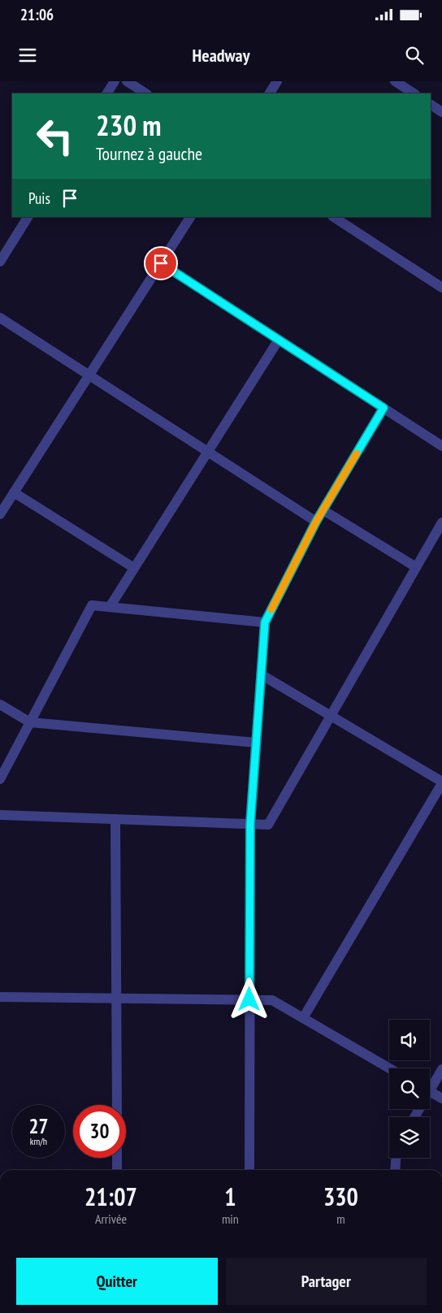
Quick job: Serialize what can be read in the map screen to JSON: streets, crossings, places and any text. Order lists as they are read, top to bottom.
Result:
{
  "page": {
    "status": "21:06",
    "header": "Headway",
    "turn": ["230 m", "Tournez à gauche"],
    "then": "Puis",
    "speed": "27 km/h",
    "limit": "30",
    "eta": [
      "21:07",
      "Arrivée",
      "1",
      "min",
      "330",
      "m"
    ],
    "buttons": ["Quitter", "Partager"]
  }
}
